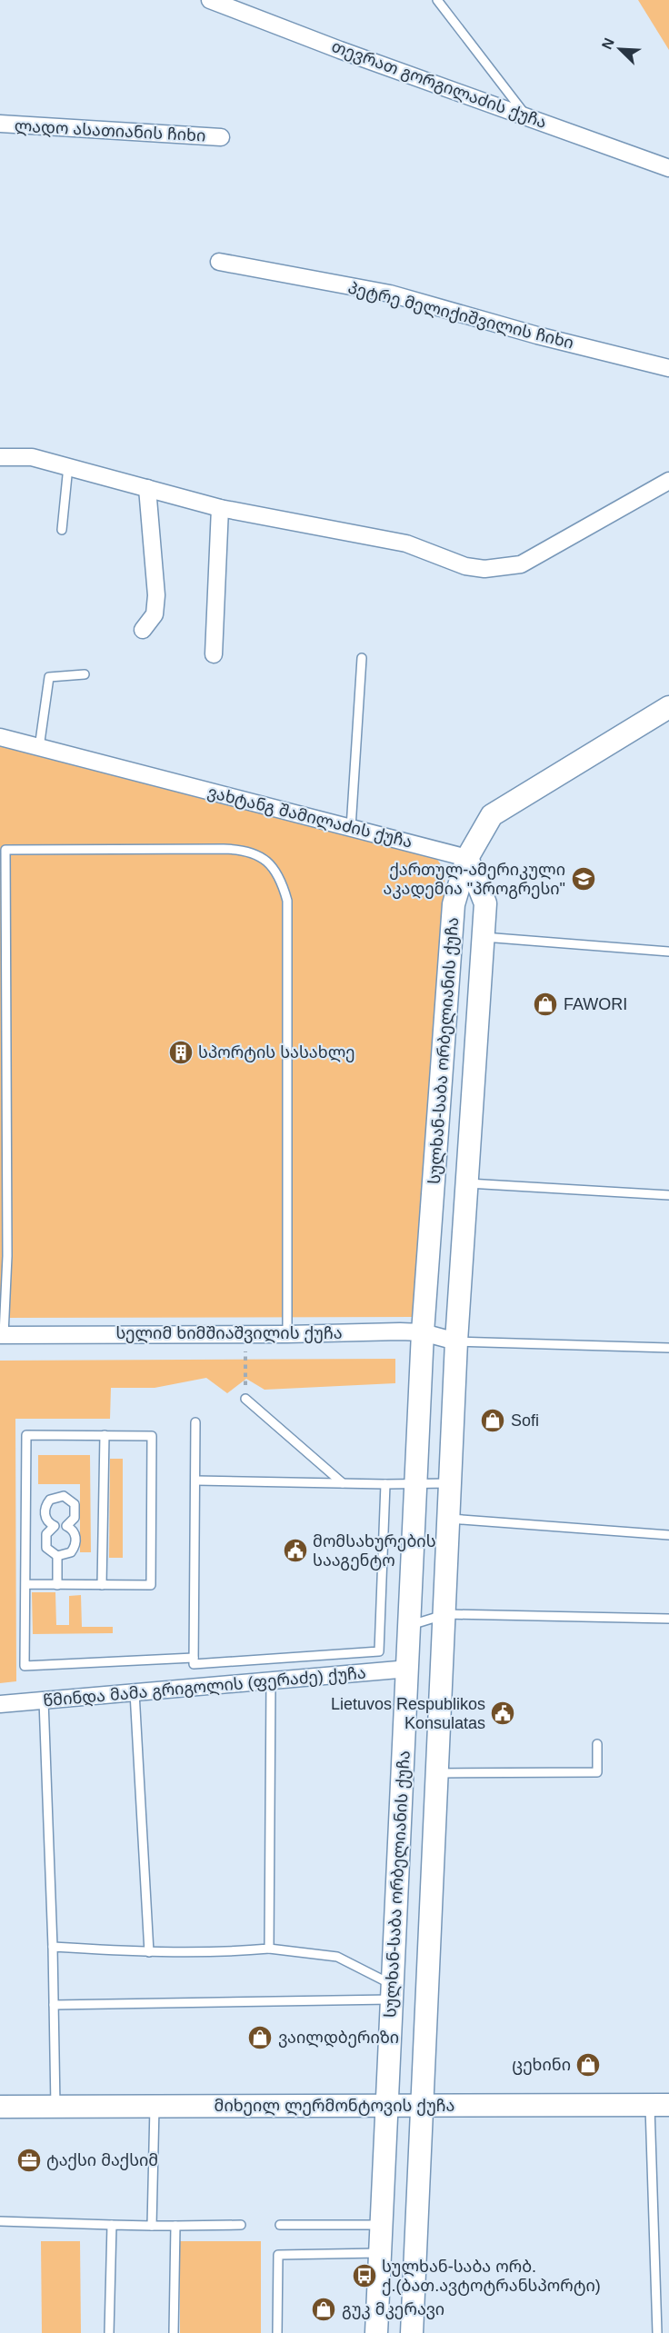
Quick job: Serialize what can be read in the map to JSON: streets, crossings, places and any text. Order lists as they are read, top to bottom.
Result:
{
  "streets": {
    "street": [
      "თევრათ გორგილაძის ქუჩა",
      "ლადო ასათიანის ჩიხი",
      "პეტრე მელიქიშვილის ჩიხი",
      "ვახტანგ შამილაძის ქუჩა",
      "სულხან-საბა ორბელიანის ქუჩა",
      "სელიმ ხიმშიაშვილის ქუჩა",
      "წმინდა მამა გრიგოლის (ფერაძე) ქუჩა",
      "მიხეილ ლერმონტოვის ქუჩა"
    ]
  },
  "crossings": [
    ["ვახტანგ შამილაძის ქუჩა", "სულხან-საბა ორბელიანის ქუჩა"],
    ["სულხან-საბა ორბელიანის ქუჩა", "სელიმ ხიმშიაშვილის ქუჩა"],
    ["სულხან-საბა ორბელიანის ქუჩა", "წმინდა მამა გრიგოლის (ფერაძე) ქუჩა"],
    ["სულხან-საბა ორბელიანის ქუჩა", "მიხეილ ლერმონტოვის ქუჩა"]
  ],
  "places": {
    "school or university": ["ქართულ-ამერიკული აკადემია \"პროგრესი\""],
    "shop": [
      "FAWORI",
      "Sofi",
      "ვაილდბერიზი",
      "ცეხინი",
      "გუკ მკერავი"
    ],
    "building": ["სპორტის სასახლე"],
    "public building": ["მომსახურების სააგენტო", "Lietuvos Respublikos Konsulatas"],
    "office": ["ტაქსი მაქსიმ"],
    "bus stop": ["სულხან-საბა ორბ. ქ.(ბათ.ავტოტრანსპორტი)"]
  },
  "north": "top left"
}
